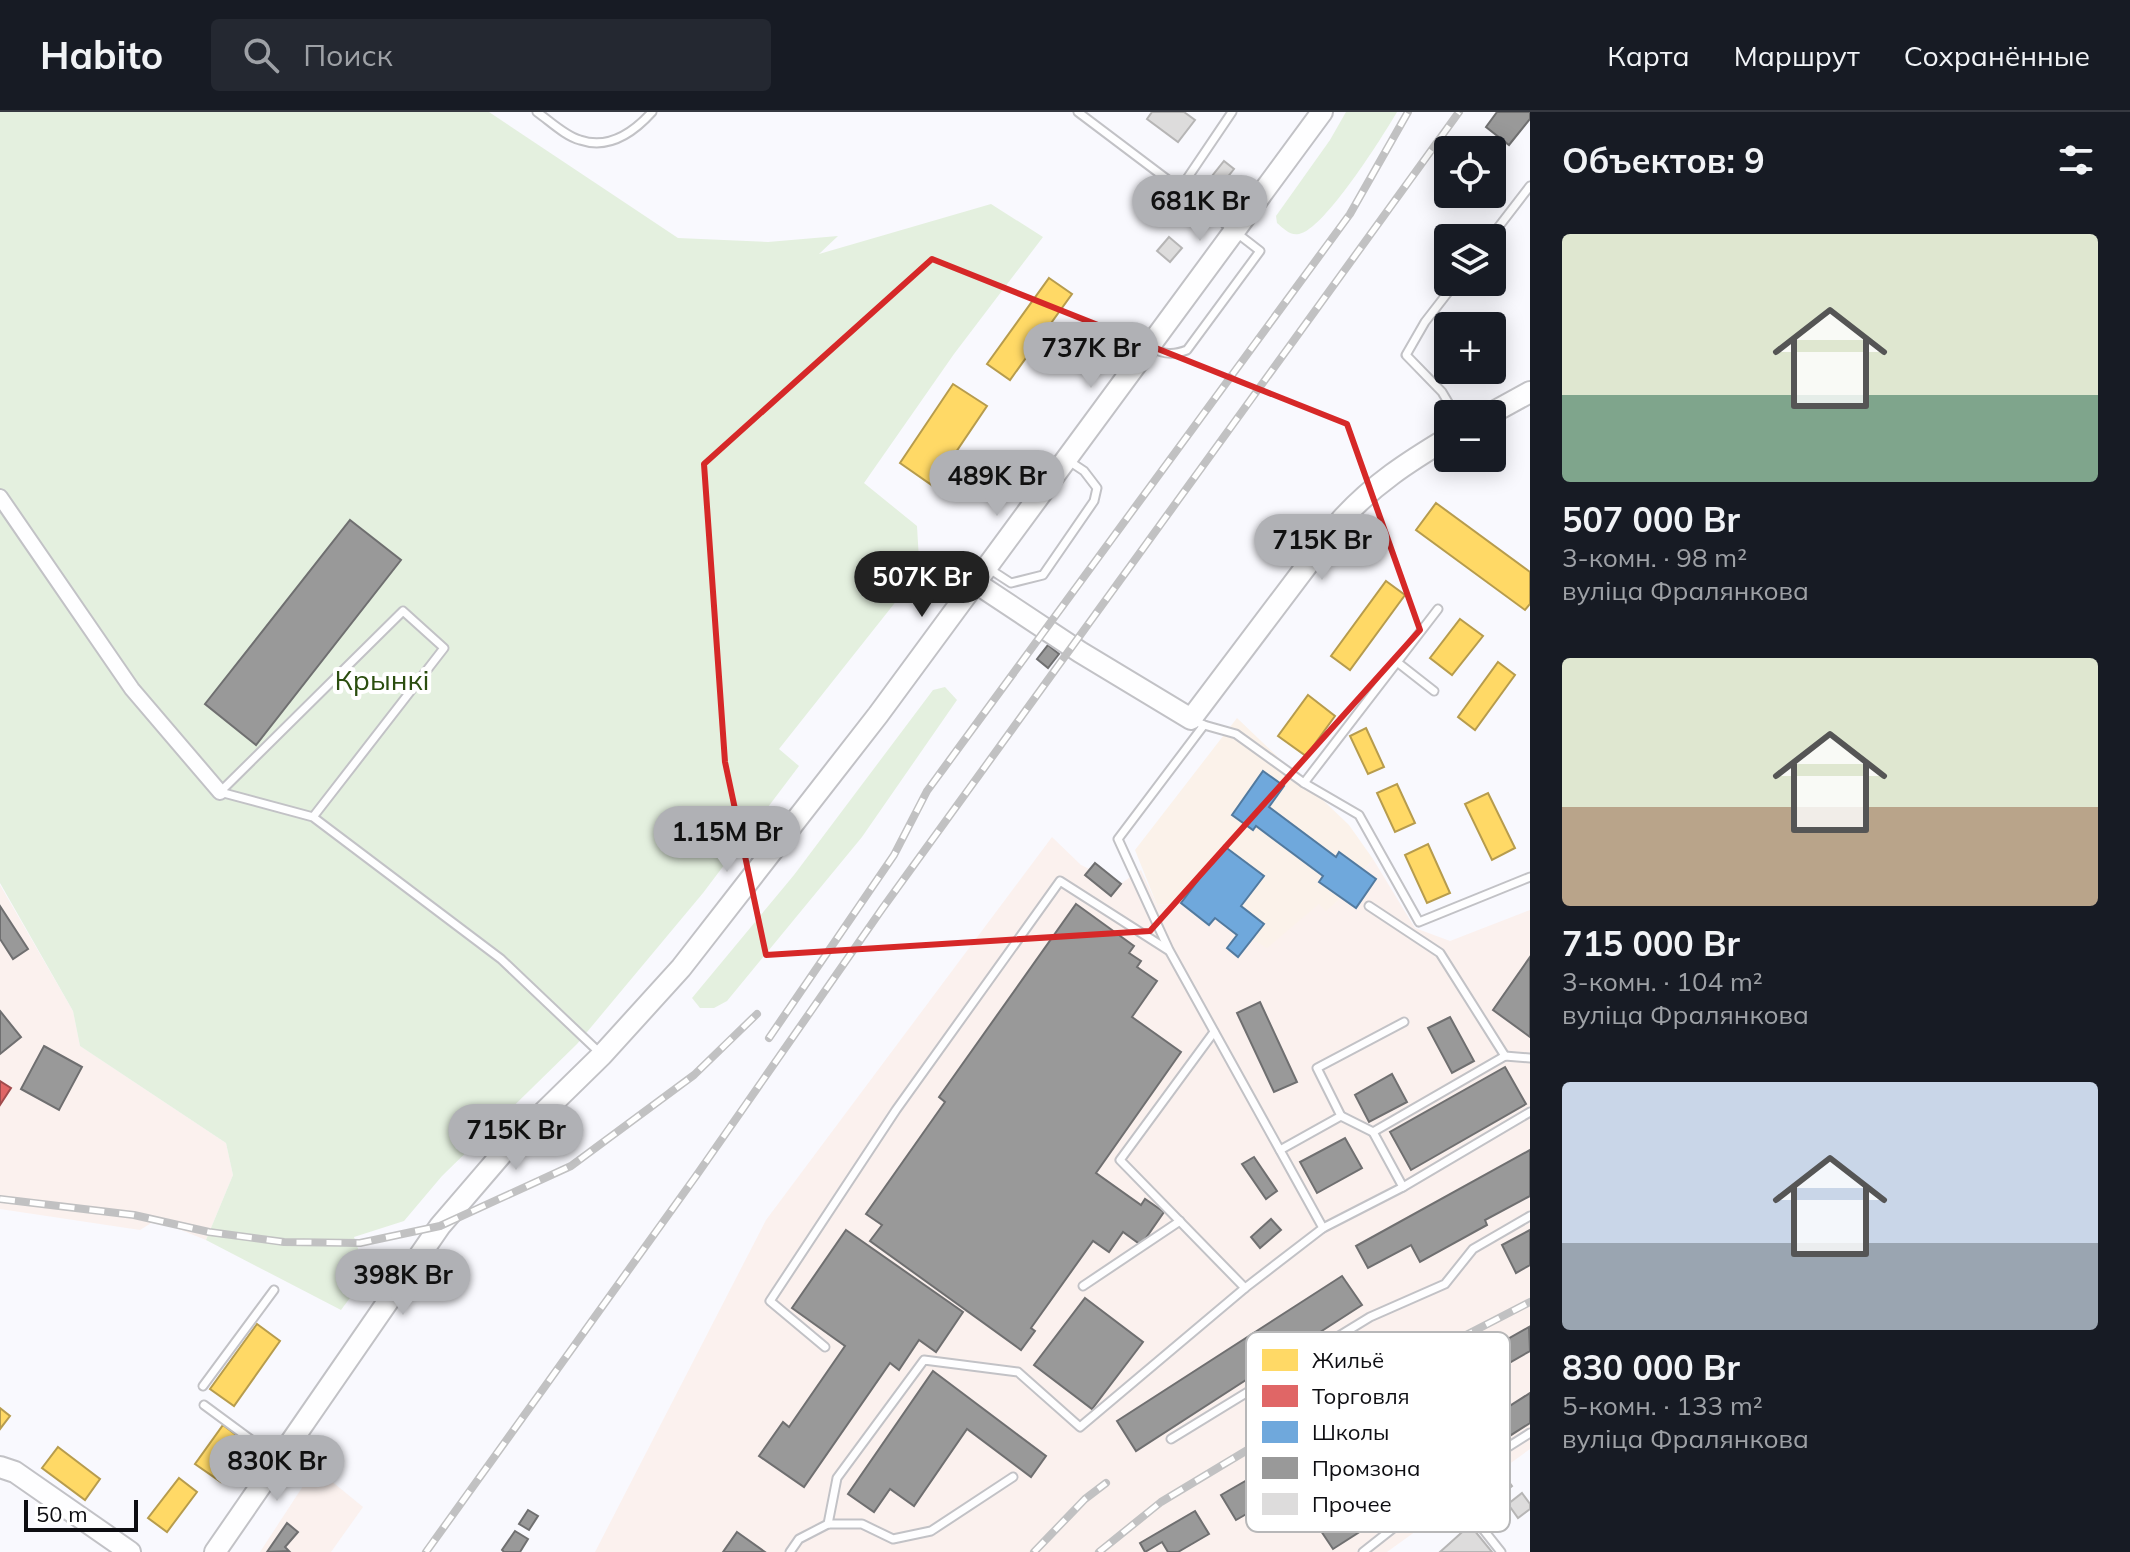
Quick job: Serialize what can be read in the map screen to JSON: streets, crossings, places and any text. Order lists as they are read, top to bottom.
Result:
{
  "parks": ["Крынкі"],
  "legend": [
    "Жильё",
    "Торговля",
    "Школы",
    "Промзона",
    "Прочее"
  ],
  "scale_bar": "50 m",
  "page": {
    "header": "Habito",
    "search": "Поиск",
    "nav": ["Карта", "Маршрут", "Сохранённые"],
    "heading": "Объектов: 9",
    "map_buttons": ["+", "−"],
    "price": [
      "681K Br",
      "737K Br",
      "489K Br",
      "715K Br",
      "507K Br",
      "1.15M Br",
      "715K Br",
      "398K Br",
      "830K Br"
    ],
    "list": [
      {
        "name": "507 000 Br",
        "note": "3-комн. · 98 m² · вуліца Фралянкова"
      },
      {
        "name": "715 000 Br",
        "note": "3-комн. · 104 m² · вуліца Фралянкова"
      },
      {
        "name": "830 000 Br",
        "note": "5-комн. · 133 m² · вуліца Фралянкова"
      }
    ],
    "scale": "50 m"
  }
}
